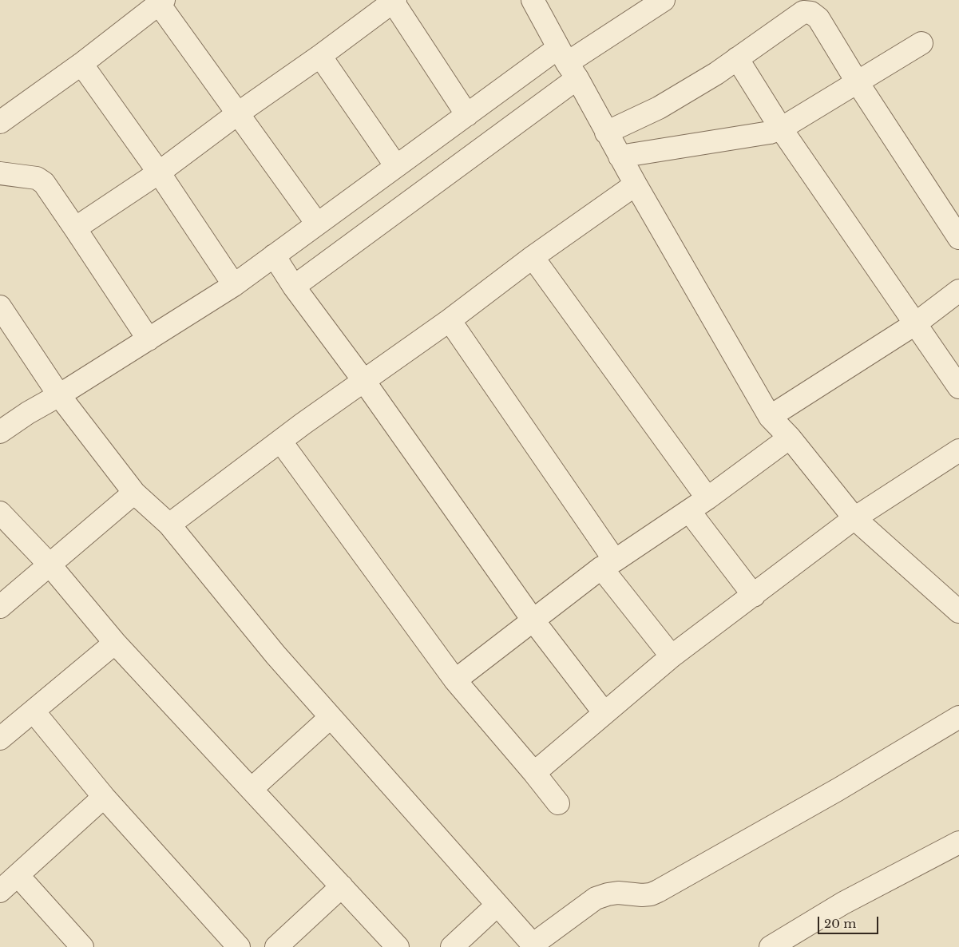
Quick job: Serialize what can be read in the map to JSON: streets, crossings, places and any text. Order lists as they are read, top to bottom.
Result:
{
  "scale_bar": "20 m"
}
